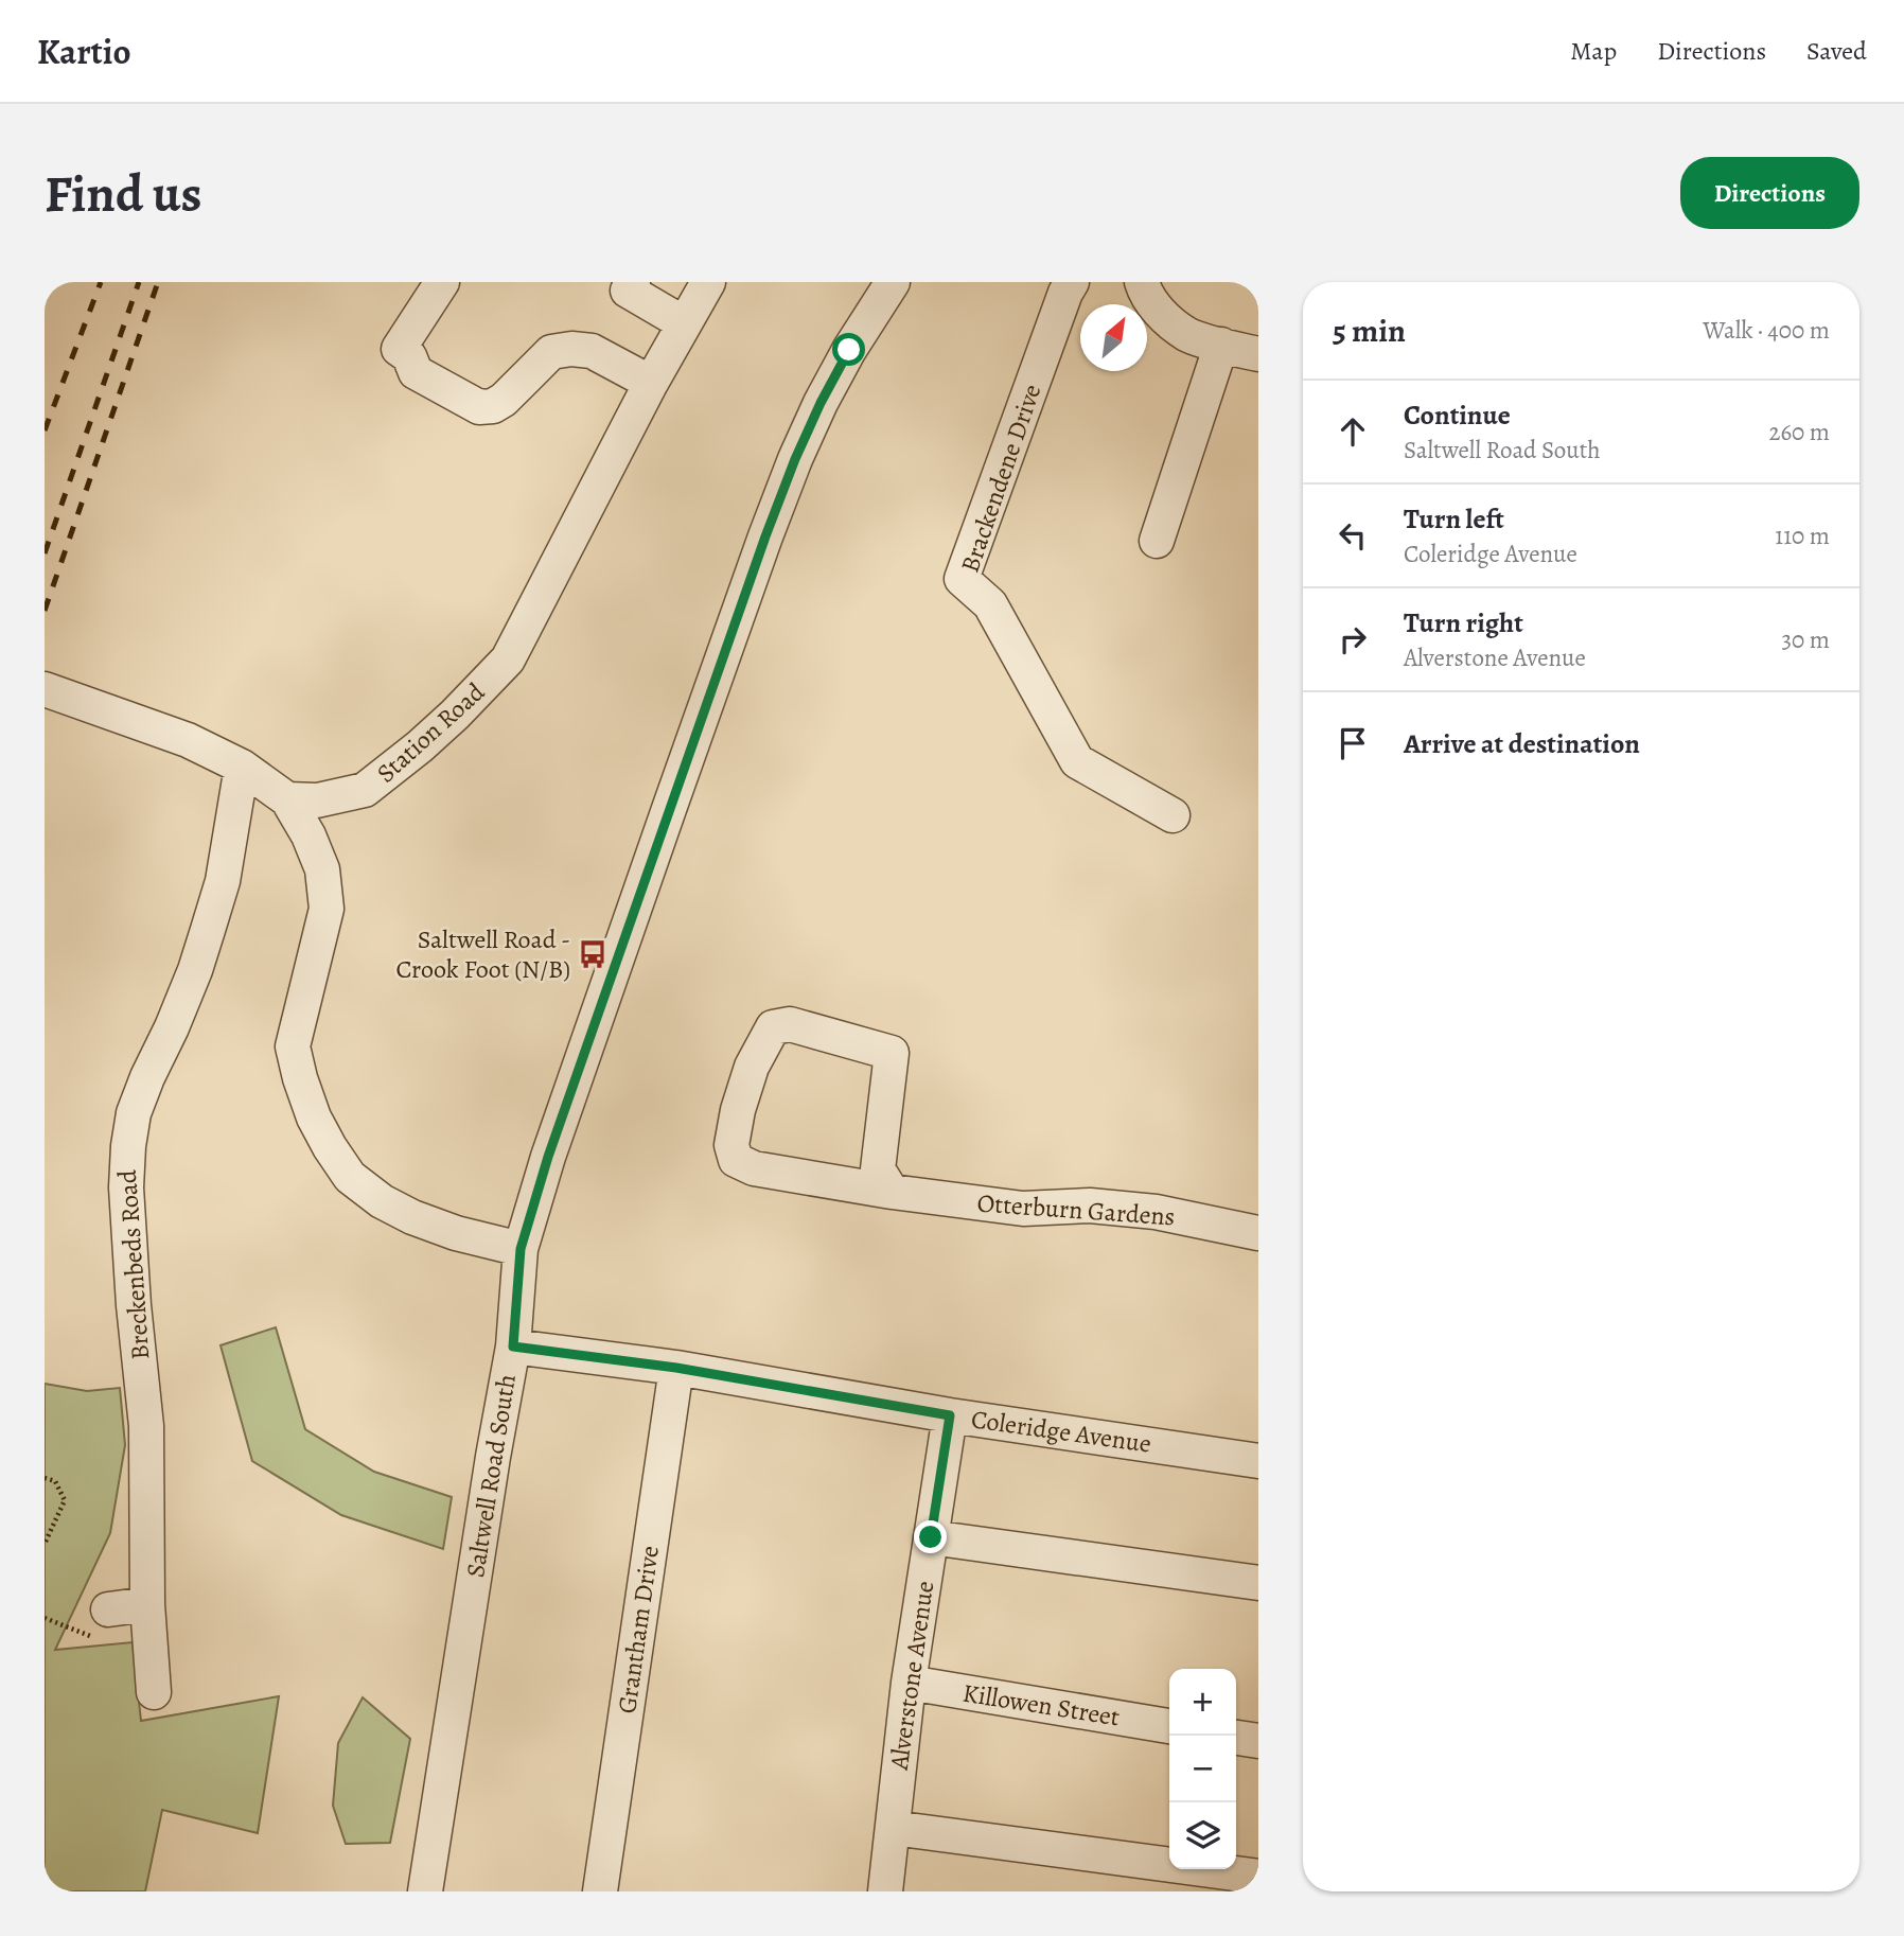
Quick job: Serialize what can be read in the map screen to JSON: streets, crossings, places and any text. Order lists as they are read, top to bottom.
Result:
{
  "streets": {
    "street": [
      "Brackendene Drive",
      "Station Road",
      "Otterburn Gardens",
      "Breckenbeds Road",
      "Coleridge Avenue",
      "Saltwell Road South",
      "Grantham Drive",
      "Alverstone Avenue",
      "Killowen Street"
    ]
  },
  "crossings": [
    ["Coleridge Avenue", "Saltwell Road South"],
    ["Coleridge Avenue", "Grantham Drive"],
    ["Coleridge Avenue", "Alverstone Avenue"],
    ["Alverstone Avenue", "Killowen Street"]
  ],
  "places": {
    "bus stop": ["Saltwell Road - Crook Foot (N/B)"]
  },
  "north": "top right",
  "page": {
    "header": "Kartio",
    "nav": ["Map", "Directions", "Saved"],
    "buttons": "Directions",
    "title": "Find us",
    "heading": ["5 min", "Walk · 400 m"],
    "list": [
      ["Continue", "Saltwell Road South", "260 m"],
      ["Turn left", "Coleridge Avenue", "110 m"],
      ["Turn right", "Alverstone Avenue", "30 m"],
      "Arrive at destination"
    ],
    "map_buttons": ["+", "−"]
  }
}
